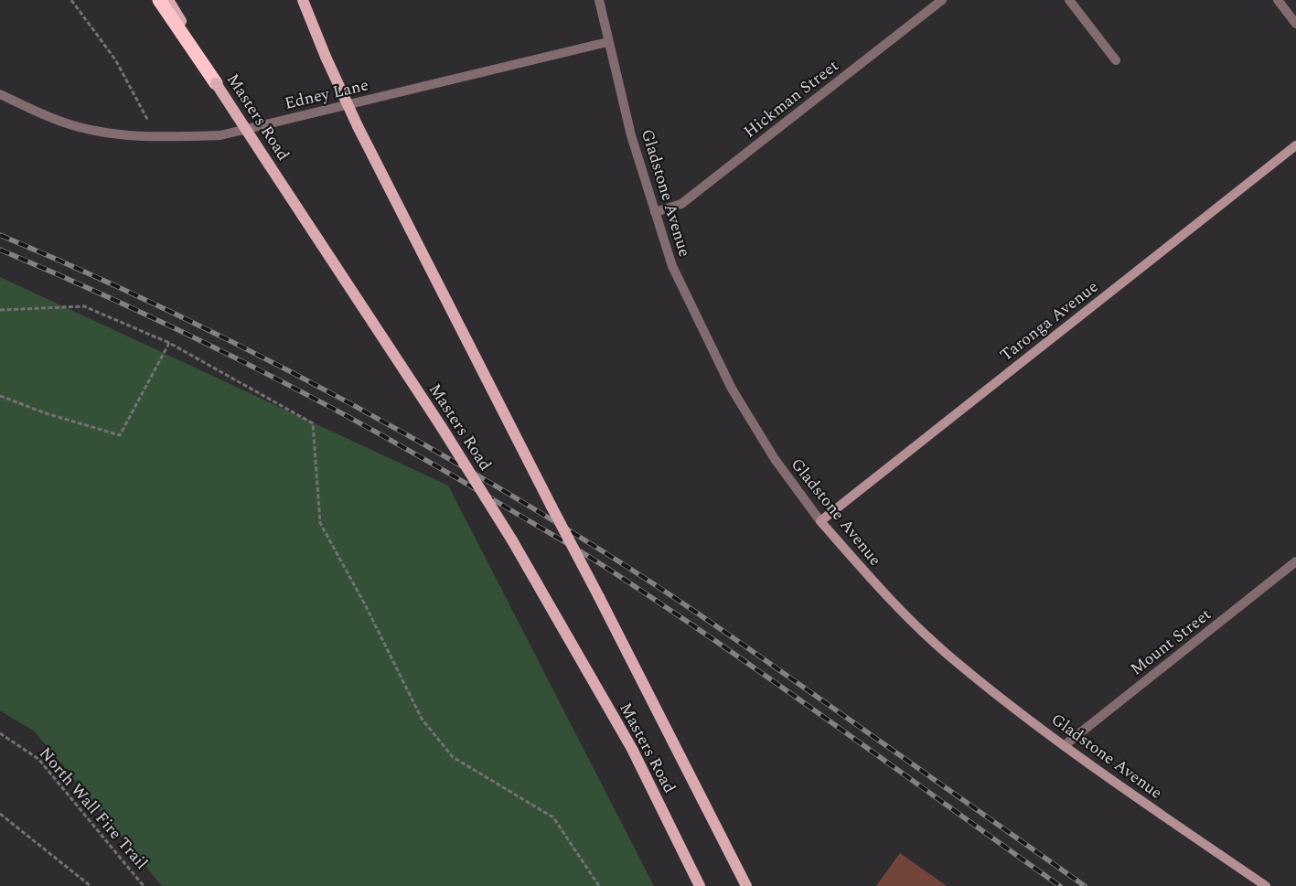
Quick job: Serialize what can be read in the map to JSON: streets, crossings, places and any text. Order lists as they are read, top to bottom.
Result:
{
  "streets": {
    "main road": ["Masters Road", "Gladstone Avenue", "Taronga Avenue"],
    "street": ["Edney Lane", "Hickman Street", "Mount Street"],
    "path": ["North Wall Fire Trail"]
  },
  "crossings": [
    ["Edney Lane", "Gladstone Avenue"],
    ["Hickman Street", "Gladstone Avenue"],
    ["Gladstone Avenue", "Taronga Avenue"],
    ["Gladstone Avenue", "Mount Street"]
  ]
}
